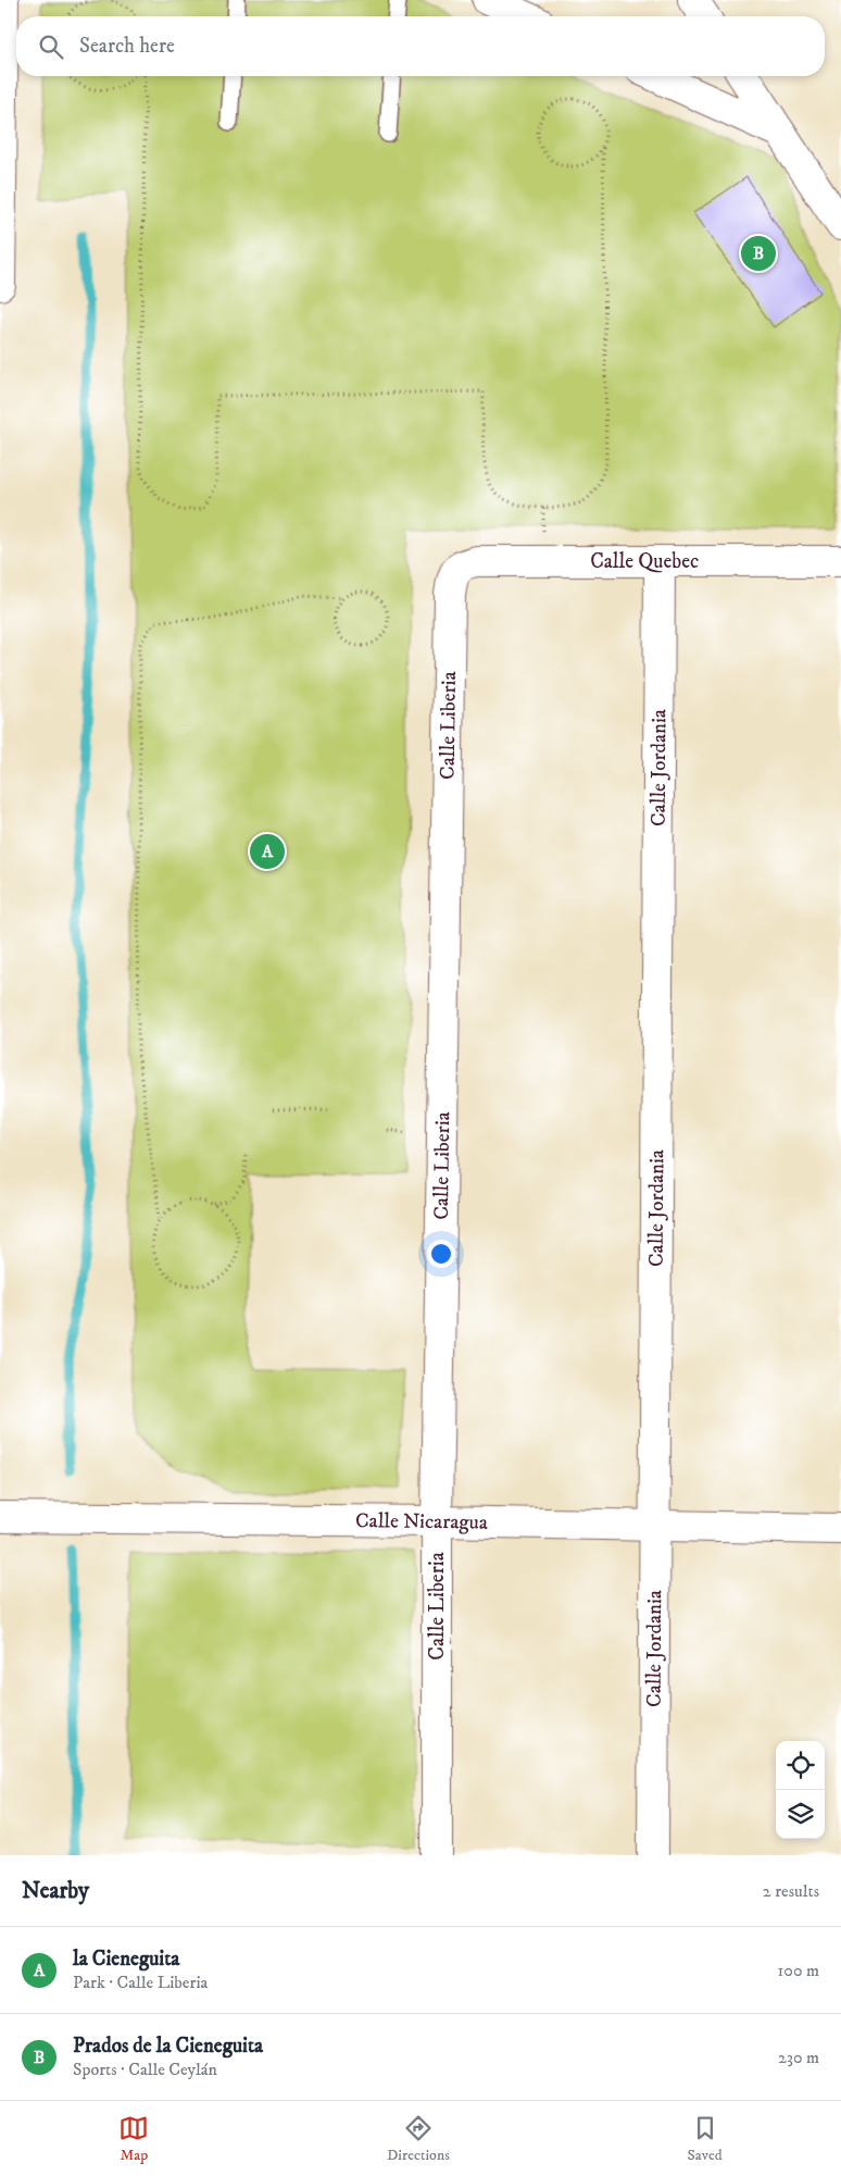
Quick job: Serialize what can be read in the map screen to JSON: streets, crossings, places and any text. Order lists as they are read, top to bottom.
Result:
{
  "streets": {
    "street": [
      "Calle Quebec",
      "Calle Liberia",
      "Calle Jordania",
      "Calle Nicaragua"
    ]
  },
  "crossings": [
    ["Calle Quebec", "Calle Liberia"],
    ["Calle Quebec", "Calle Jordania"],
    ["Calle Liberia", "Calle Nicaragua"],
    ["Calle Jordania", "Calle Nicaragua"]
  ],
  "page": {
    "search": "Search here",
    "pins": ["B", "A"],
    "heading": ["Nearby", "2 results"],
    "list": [
      {
        "mark": "A",
        "name": "la Cieneguita",
        "note": "Park · Calle Liberia",
        "value": "100 m"
      },
      {
        "mark": "B",
        "name": "Prados de la Cieneguita",
        "note": "Sports · Calle Ceylán",
        "value": "230 m"
      }
    ],
    "nav": ["Map", "Directions", "Saved"]
  }
}
